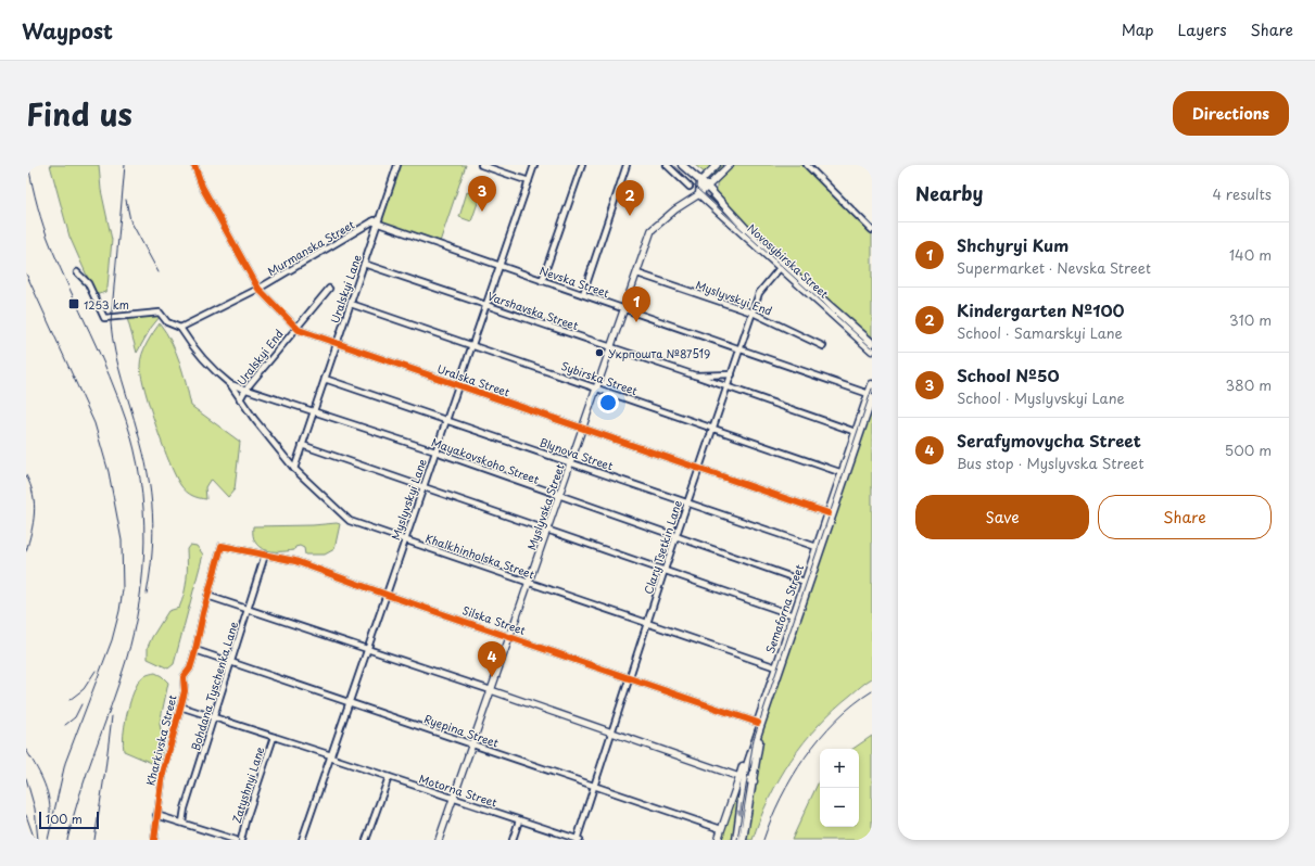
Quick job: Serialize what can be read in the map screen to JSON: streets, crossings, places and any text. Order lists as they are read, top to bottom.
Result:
{
  "streets": {
    "main road": ["Novosybirska Street", "Semaforna Street"],
    "street": [
      "Murmanska Street",
      "Nevska Street",
      "Uralskyi Lane",
      "Myslyvskyi End",
      "Varshavska Street",
      "Uralskyi End",
      "Sybirska Street",
      "Uralska Street",
      "Blynova Street",
      "Mayakovskoho Street",
      "Myslyvskyi Lane",
      "Myslyvska Street",
      "Clary Tsetkin Lane",
      "Khalkhinholska Street",
      "Silska Street",
      "Bohdana Tyschenka Lane",
      "Ryepina Street",
      "Kharkivska Street",
      "Zatyshnyi Lane",
      "Motorna Street"
    ]
  },
  "crossings": [
    ["Murmanska Street", "Nevska Street"],
    ["Murmanska Street", "Uralskyi Lane"],
    ["Murmanska Street", "Uralska Street"],
    ["Murmanska Street", "Mayakovskoho Street"],
    ["Novosybirska Street", "Myslyvska Street"],
    ["Novosybirska Street", "Clary Tsetkin Lane"],
    ["Nevska Street", "Uralskyi Lane"],
    ["Nevska Street", "Myslyvskyi Lane"],
    ["Nevska Street", "Myslyvska Street"],
    ["Nevska Street", "Clary Tsetkin Lane"],
    ["Nevska Street", "Semaforna Street"],
    ["Uralskyi Lane", "Varshavska Street"],
    ["Uralskyi Lane", "Sybirska Street"],
    ["Uralskyi Lane", "Uralska Street"],
    ["Uralskyi Lane", "Blynova Street"],
    ["Uralskyi Lane", "Mayakovskoho Street"],
    ["Uralskyi Lane", "Khalkhinholska Street"],
    ["Myslyvskyi End", "Myslyvska Street"],
    ["Myslyvskyi End", "Clary Tsetkin Lane"],
    ["Varshavska Street", "Myslyvskyi Lane"],
    ["Varshavska Street", "Myslyvska Street"],
    ["Varshavska Street", "Clary Tsetkin Lane"],
    ["Varshavska Street", "Semaforna Street"],
    ["Uralskyi End", "Uralska Street"],
    ["Uralskyi End", "Mayakovskoho Street"],
    ["Uralskyi End", "Khalkhinholska Street"],
    ["Sybirska Street", "Myslyvskyi Lane"],
    ["Sybirska Street", "Myslyvska Street"],
    ["Sybirska Street", "Clary Tsetkin Lane"],
    ["Sybirska Street", "Semaforna Street"],
    ["Uralska Street", "Myslyvskyi Lane"],
    ["Uralska Street", "Myslyvska Street"],
    ["Uralska Street", "Clary Tsetkin Lane"],
    ["Uralska Street", "Semaforna Street"],
    ["Blynova Street", "Myslyvskyi Lane"],
    ["Blynova Street", "Myslyvska Street"],
    ["Blynova Street", "Clary Tsetkin Lane"],
    ["Blynova Street", "Semaforna Street"],
    ["Mayakovskoho Street", "Myslyvskyi Lane"],
    ["Mayakovskoho Street", "Myslyvska Street"],
    ["Mayakovskoho Street", "Clary Tsetkin Lane"],
    ["Mayakovskoho Street", "Khalkhinholska Street"],
    ["Mayakovskoho Street", "Semaforna Street"],
    ["Myslyvskyi Lane", "Khalkhinholska Street"],
    ["Myslyvskyi Lane", "Silska Street"],
    ["Myslyvskyi Lane", "Ryepina Street"],
    ["Myslyvskyi Lane", "Motorna Street"],
    ["Myslyvska Street", "Khalkhinholska Street"],
    ["Myslyvska Street", "Silska Street"],
    ["Myslyvska Street", "Ryepina Street"],
    ["Myslyvska Street", "Motorna Street"],
    ["Clary Tsetkin Lane", "Khalkhinholska Street"],
    ["Clary Tsetkin Lane", "Silska Street"],
    ["Clary Tsetkin Lane", "Ryepina Street"],
    ["Clary Tsetkin Lane", "Motorna Street"],
    ["Khalkhinholska Street", "Semaforna Street"],
    ["Semaforna Street", "Silska Street"],
    ["Semaforna Street", "Ryepina Street"],
    ["Silska Street", "Bohdana Tyschenka Lane"],
    ["Silska Street", "Kharkivska Street"],
    ["Bohdana Tyschenka Lane", "Ryepina Street"],
    ["Bohdana Tyschenka Lane", "Motorna Street"],
    ["Ryepina Street", "Kharkivska Street"],
    ["Kharkivska Street", "Motorna Street"],
    ["Zatyshnyi Lane", "Motorna Street"]
  ],
  "places": {
    "transit": ["1253 km"],
    "other": ["Укрпошта №87519"]
  },
  "scale_bar": "100 m",
  "page": {
    "header": "Waypost",
    "nav": ["Map", "Layers", "Share"],
    "title": "Find us",
    "buttons": [
      "Directions",
      ["Save", "Share"]
    ],
    "heading": ["Nearby", "4 results"],
    "pins": [
      "3",
      "2",
      "1",
      "4"
    ],
    "list": [
      {
        "mark": "1",
        "name": "Shchyryi Kum",
        "note": "Supermarket · Nevska Street",
        "value": "140 m"
      },
      {
        "mark": "2",
        "name": "Kindergarten №100",
        "note": "School · Samarskyi Lane",
        "value": "310 m"
      },
      {
        "mark": "3",
        "name": "School №50",
        "note": "School · Myslyvskyi Lane",
        "value": "380 m"
      },
      {
        "mark": "4",
        "name": "Serafymovycha Street",
        "note": "Bus stop · Myslyvska Street",
        "value": "500 m"
      }
    ],
    "map_buttons": ["+", "−"],
    "scale": "100 m"
  }
}
